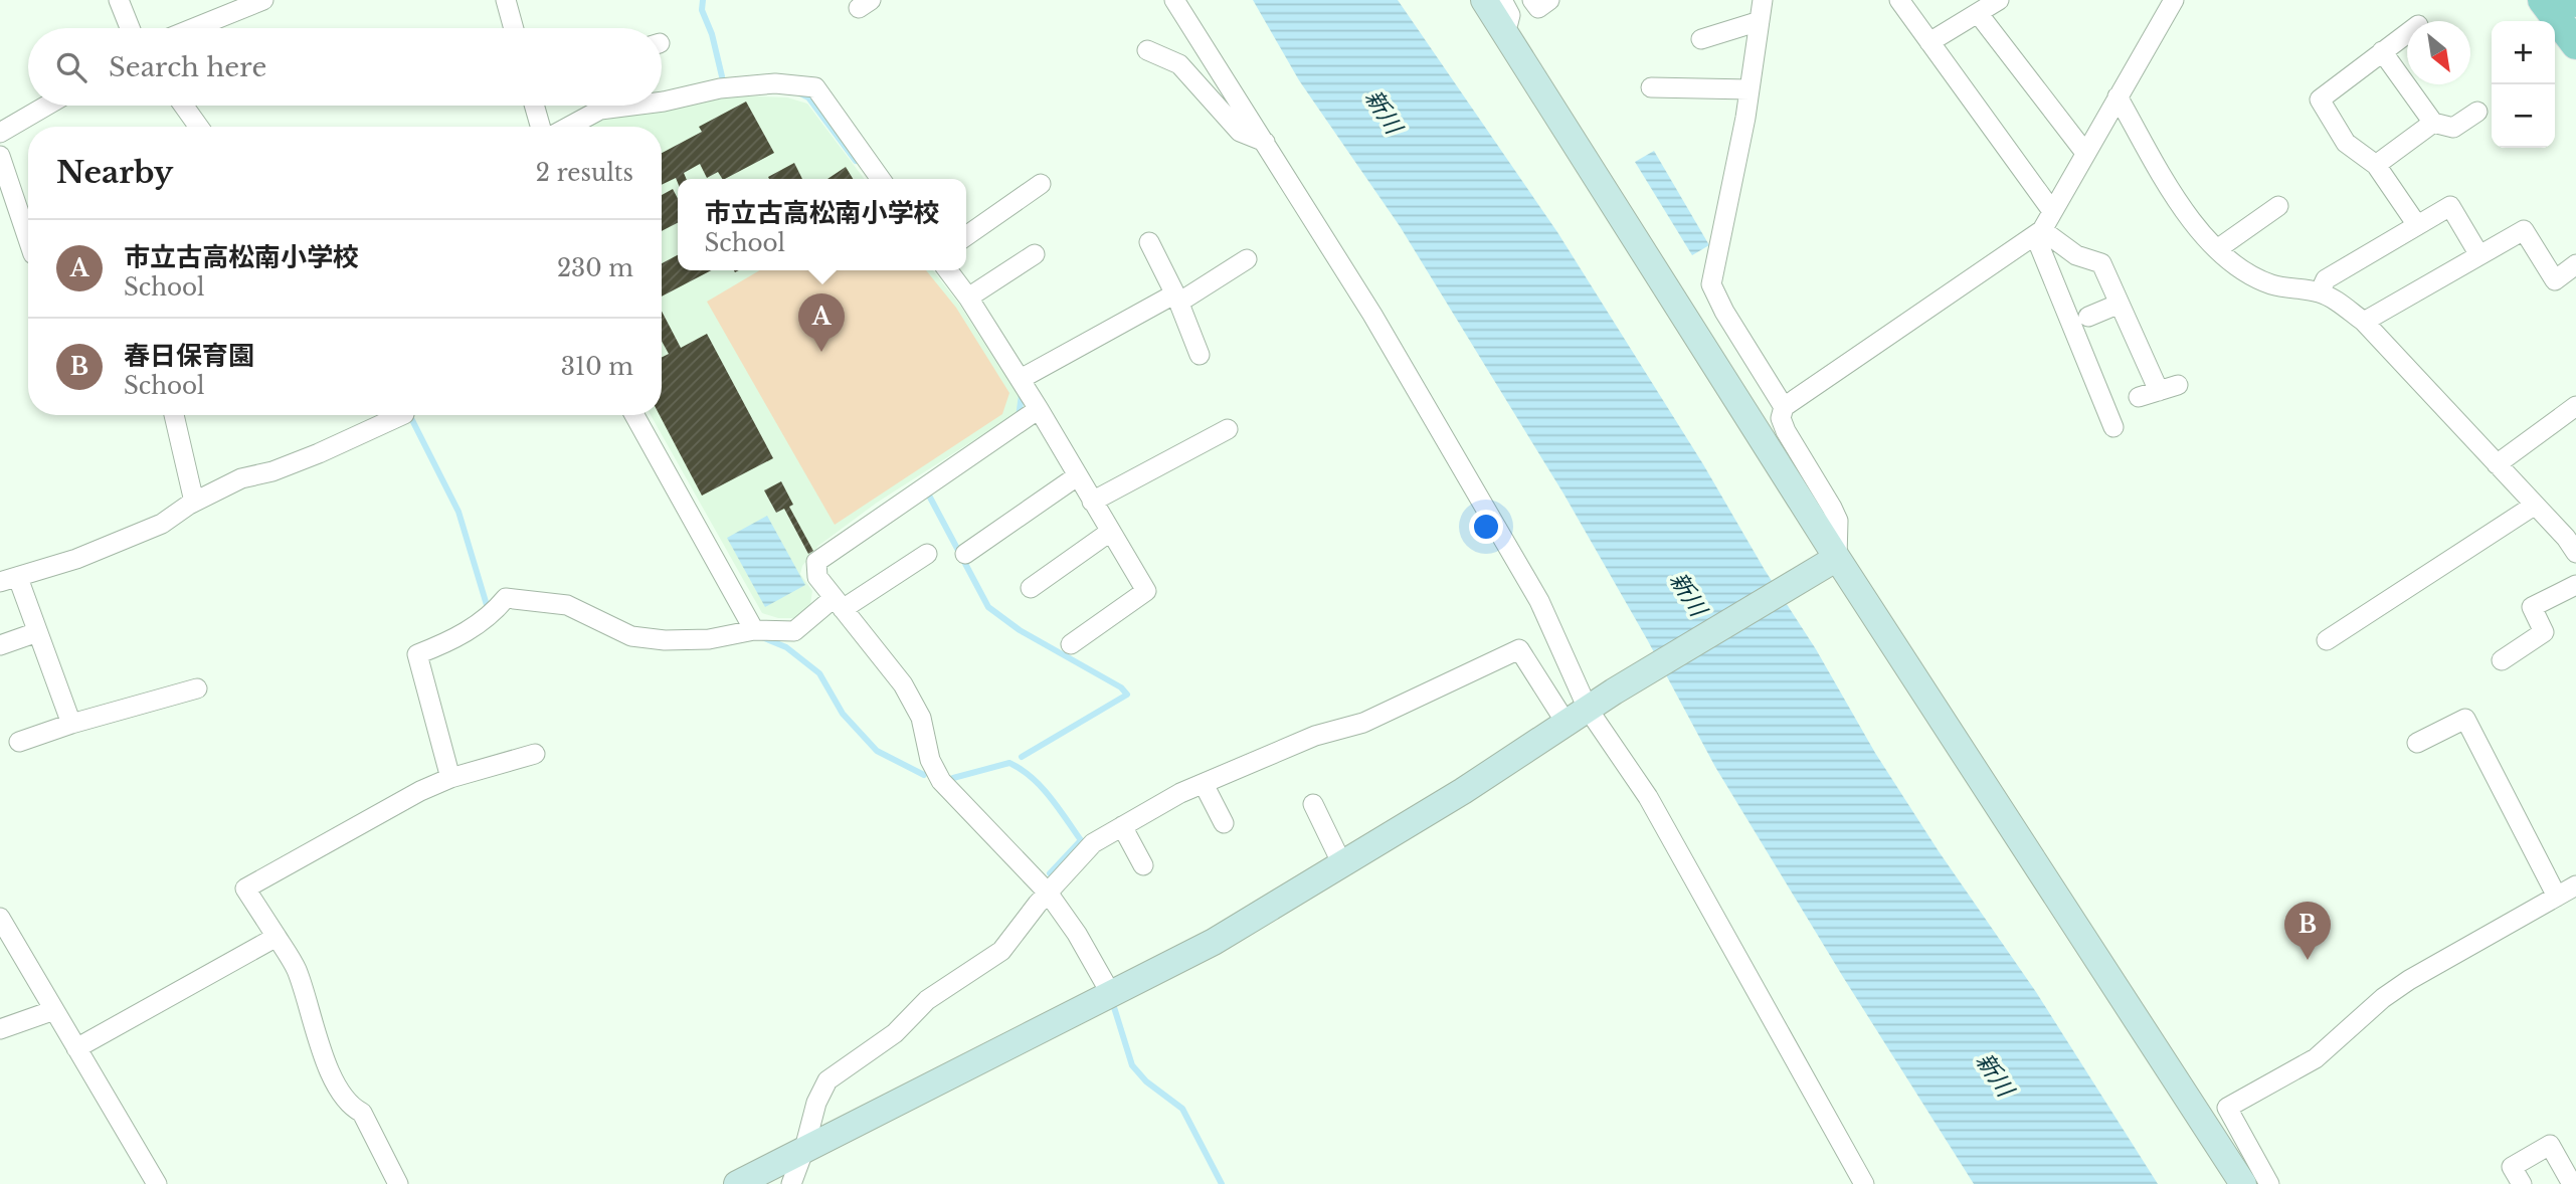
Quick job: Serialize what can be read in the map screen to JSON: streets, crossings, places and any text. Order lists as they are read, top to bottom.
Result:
{
  "water": ["新川"],
  "north": "bottom right",
  "page": {
    "map_buttons": ["+", "−"],
    "search": "Search here",
    "heading": ["Nearby", "2 results"],
    "popup": ["市立古高松南小学校", "School"],
    "list": [
      {
        "mark": "A",
        "name": "市立古高松南小学校",
        "note": "School",
        "value": "230 m"
      },
      {
        "mark": "B",
        "name": "春日保育園",
        "note": "School",
        "value": "310 m"
      }
    ],
    "pins": ["A", "B"]
  }
}
